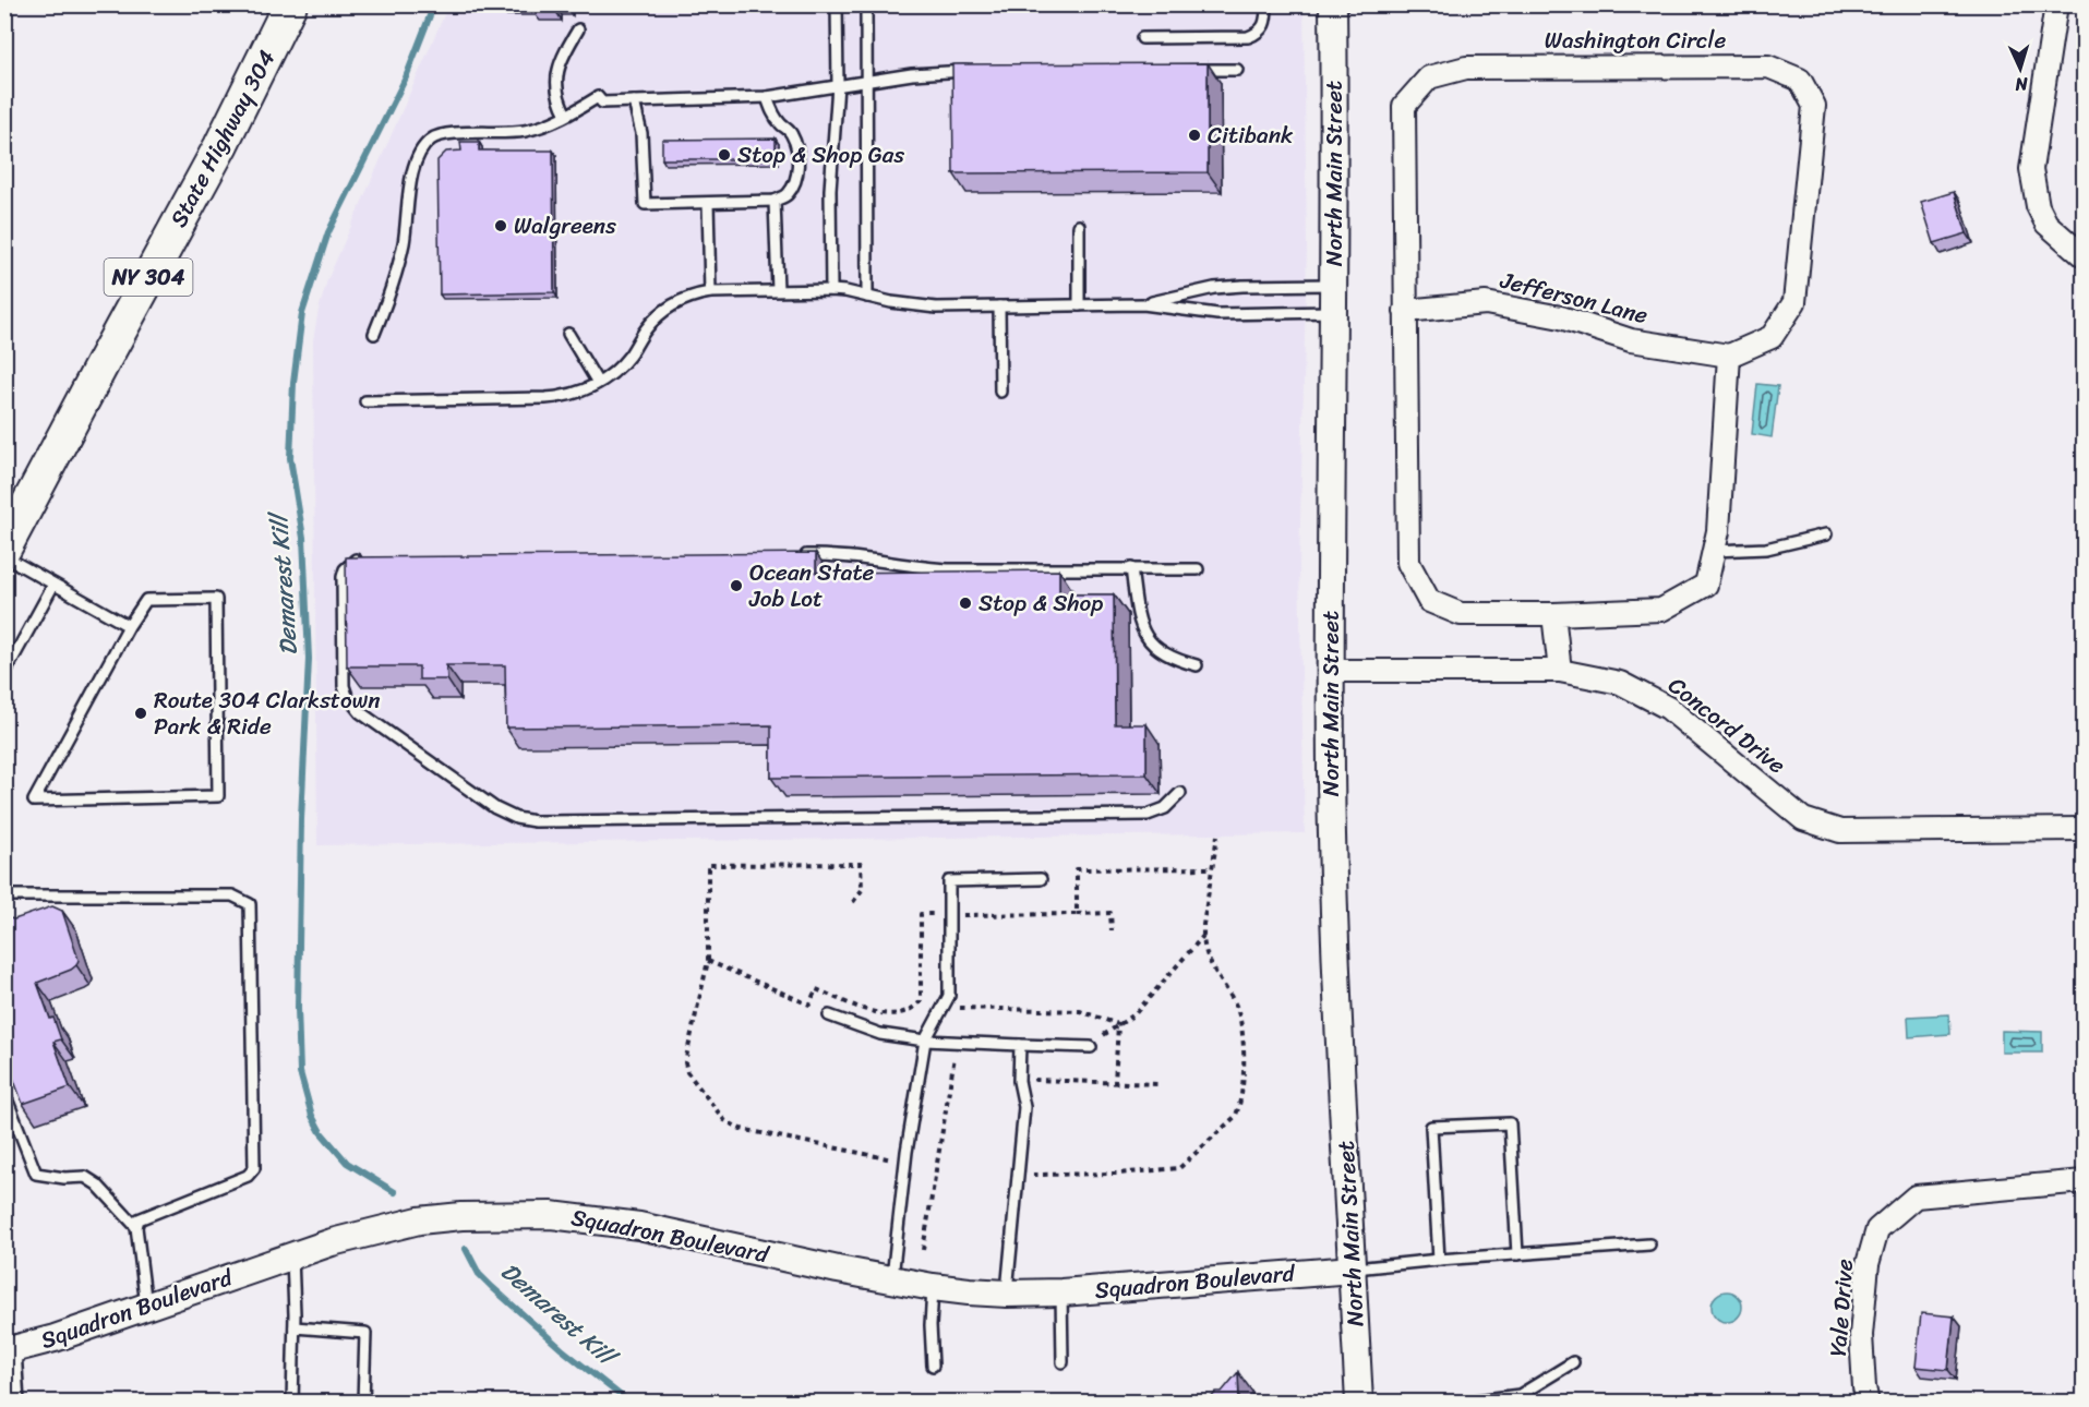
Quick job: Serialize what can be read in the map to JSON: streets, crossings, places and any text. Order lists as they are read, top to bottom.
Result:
{
  "streets": {
    "main road": ["State Highway 304", "NY 304"],
    "street": [
      "Washington Circle",
      "North Main Street",
      "Jefferson Lane",
      "Concord Drive",
      "Squadron Boulevard",
      "Yale Drive"
    ]
  },
  "crossings": [
    ["Washington Circle", "Jefferson Lane"],
    ["North Main Street", "Concord Drive"],
    ["North Main Street", "Squadron Boulevard"]
  ],
  "water": ["Demarest Kill"],
  "places": [
    "Citibank",
    "Stop & Shop Gas",
    "Walgreens",
    "Ocean State Job Lot",
    "Stop & Shop",
    "Route 304 Clarkstown Park & Ride"
  ],
  "north": "bottom"
}
